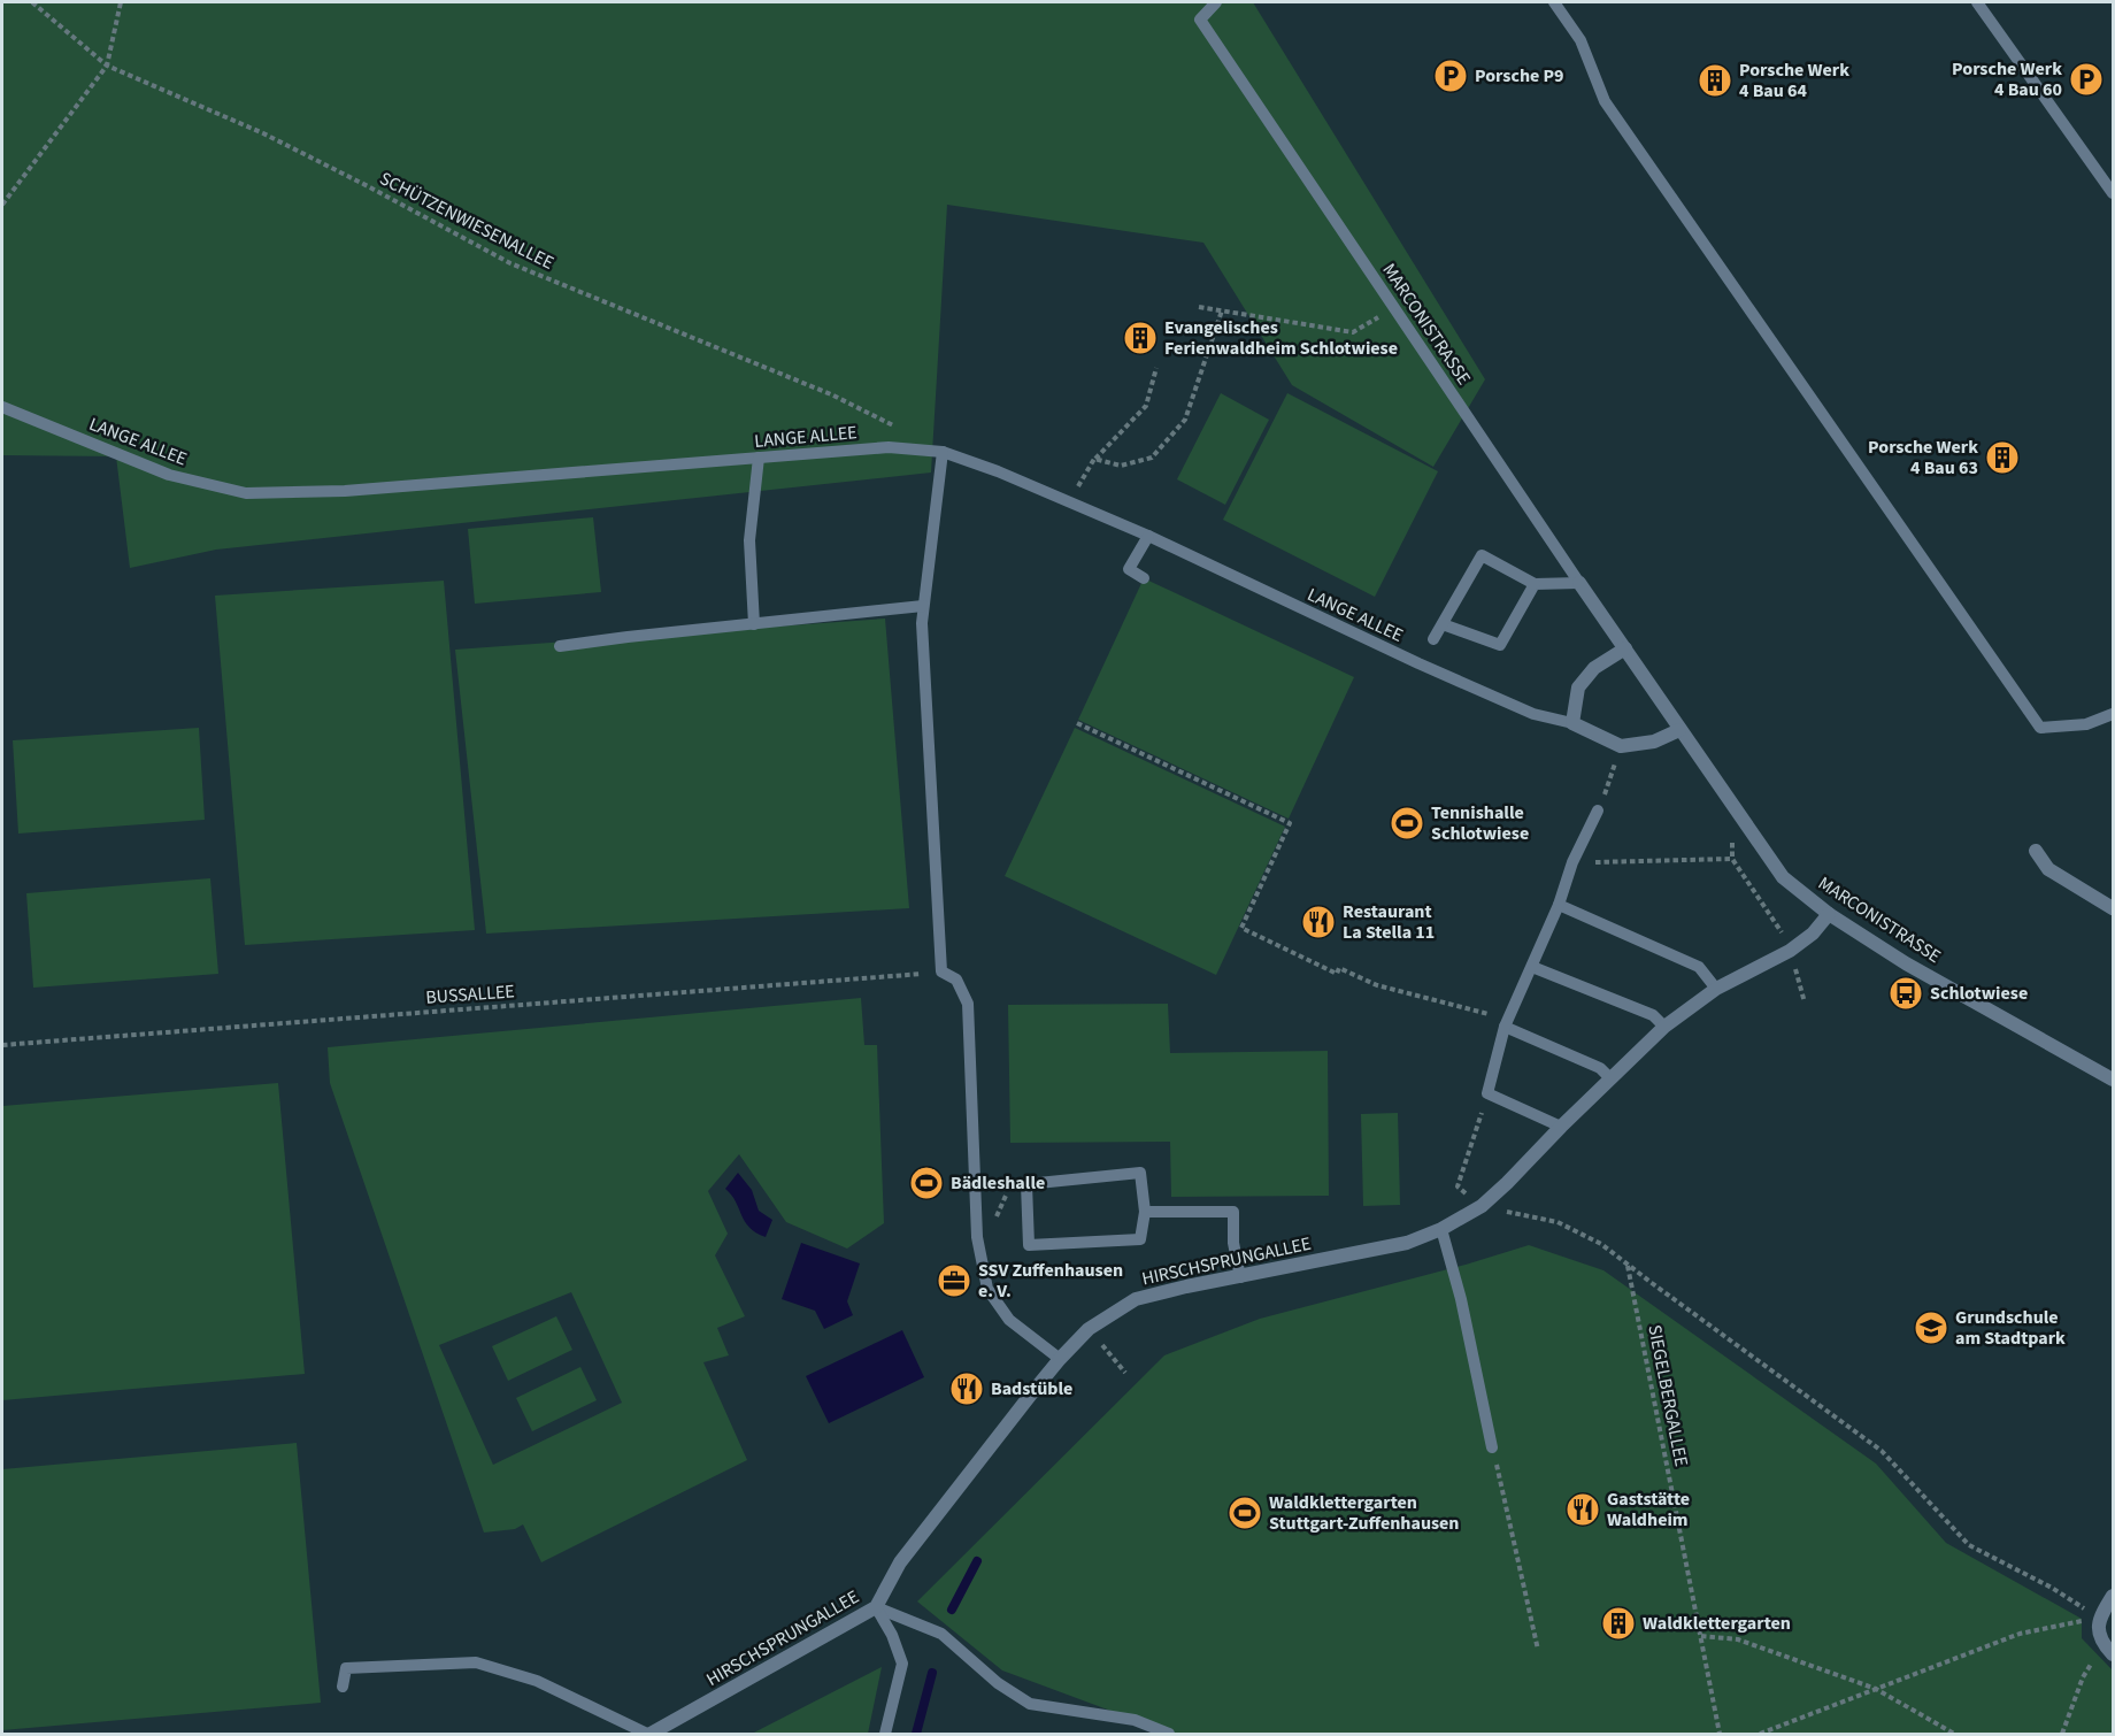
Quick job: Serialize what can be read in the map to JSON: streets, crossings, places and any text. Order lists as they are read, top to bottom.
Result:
{
  "streets": {
    "street": ["MARCONISTRASSE", "HIRSCHSPRUNGALLEE"],
    "lane": ["LANGE ALLEE"],
    "path": ["SCHÜTZENWIESENALLEE", "BUSSALLEE", "SIEGELBERGALLEE"]
  },
  "crossings": [
    ["MARCONISTRASSE", "HIRSCHSPRUNGALLEE"]
  ],
  "places": {
    "parking": ["Porsche P9", "Porsche Werk 4 Bau 60"],
    "building": [
      "Porsche Werk 4 Bau 64",
      "Evangelisches Ferienwaldheim Schlotwiese",
      "Porsche Werk 4 Bau 63",
      "Waldklettergarten"
    ],
    "sports": ["Tennishalle Schlotwiese", "Bädleshalle", "Waldklettergarten Stuttgart-Zuffenhausen"],
    "restaurant": ["Restaurant La Stella 11", "Badstüble", "Gaststätte Waldheim"],
    "bus stop": ["Schlotwiese"],
    "office": ["SSV Zuffenhausen e. V."],
    "school or university": ["Grundschule am Stadtpark"]
  }
}
